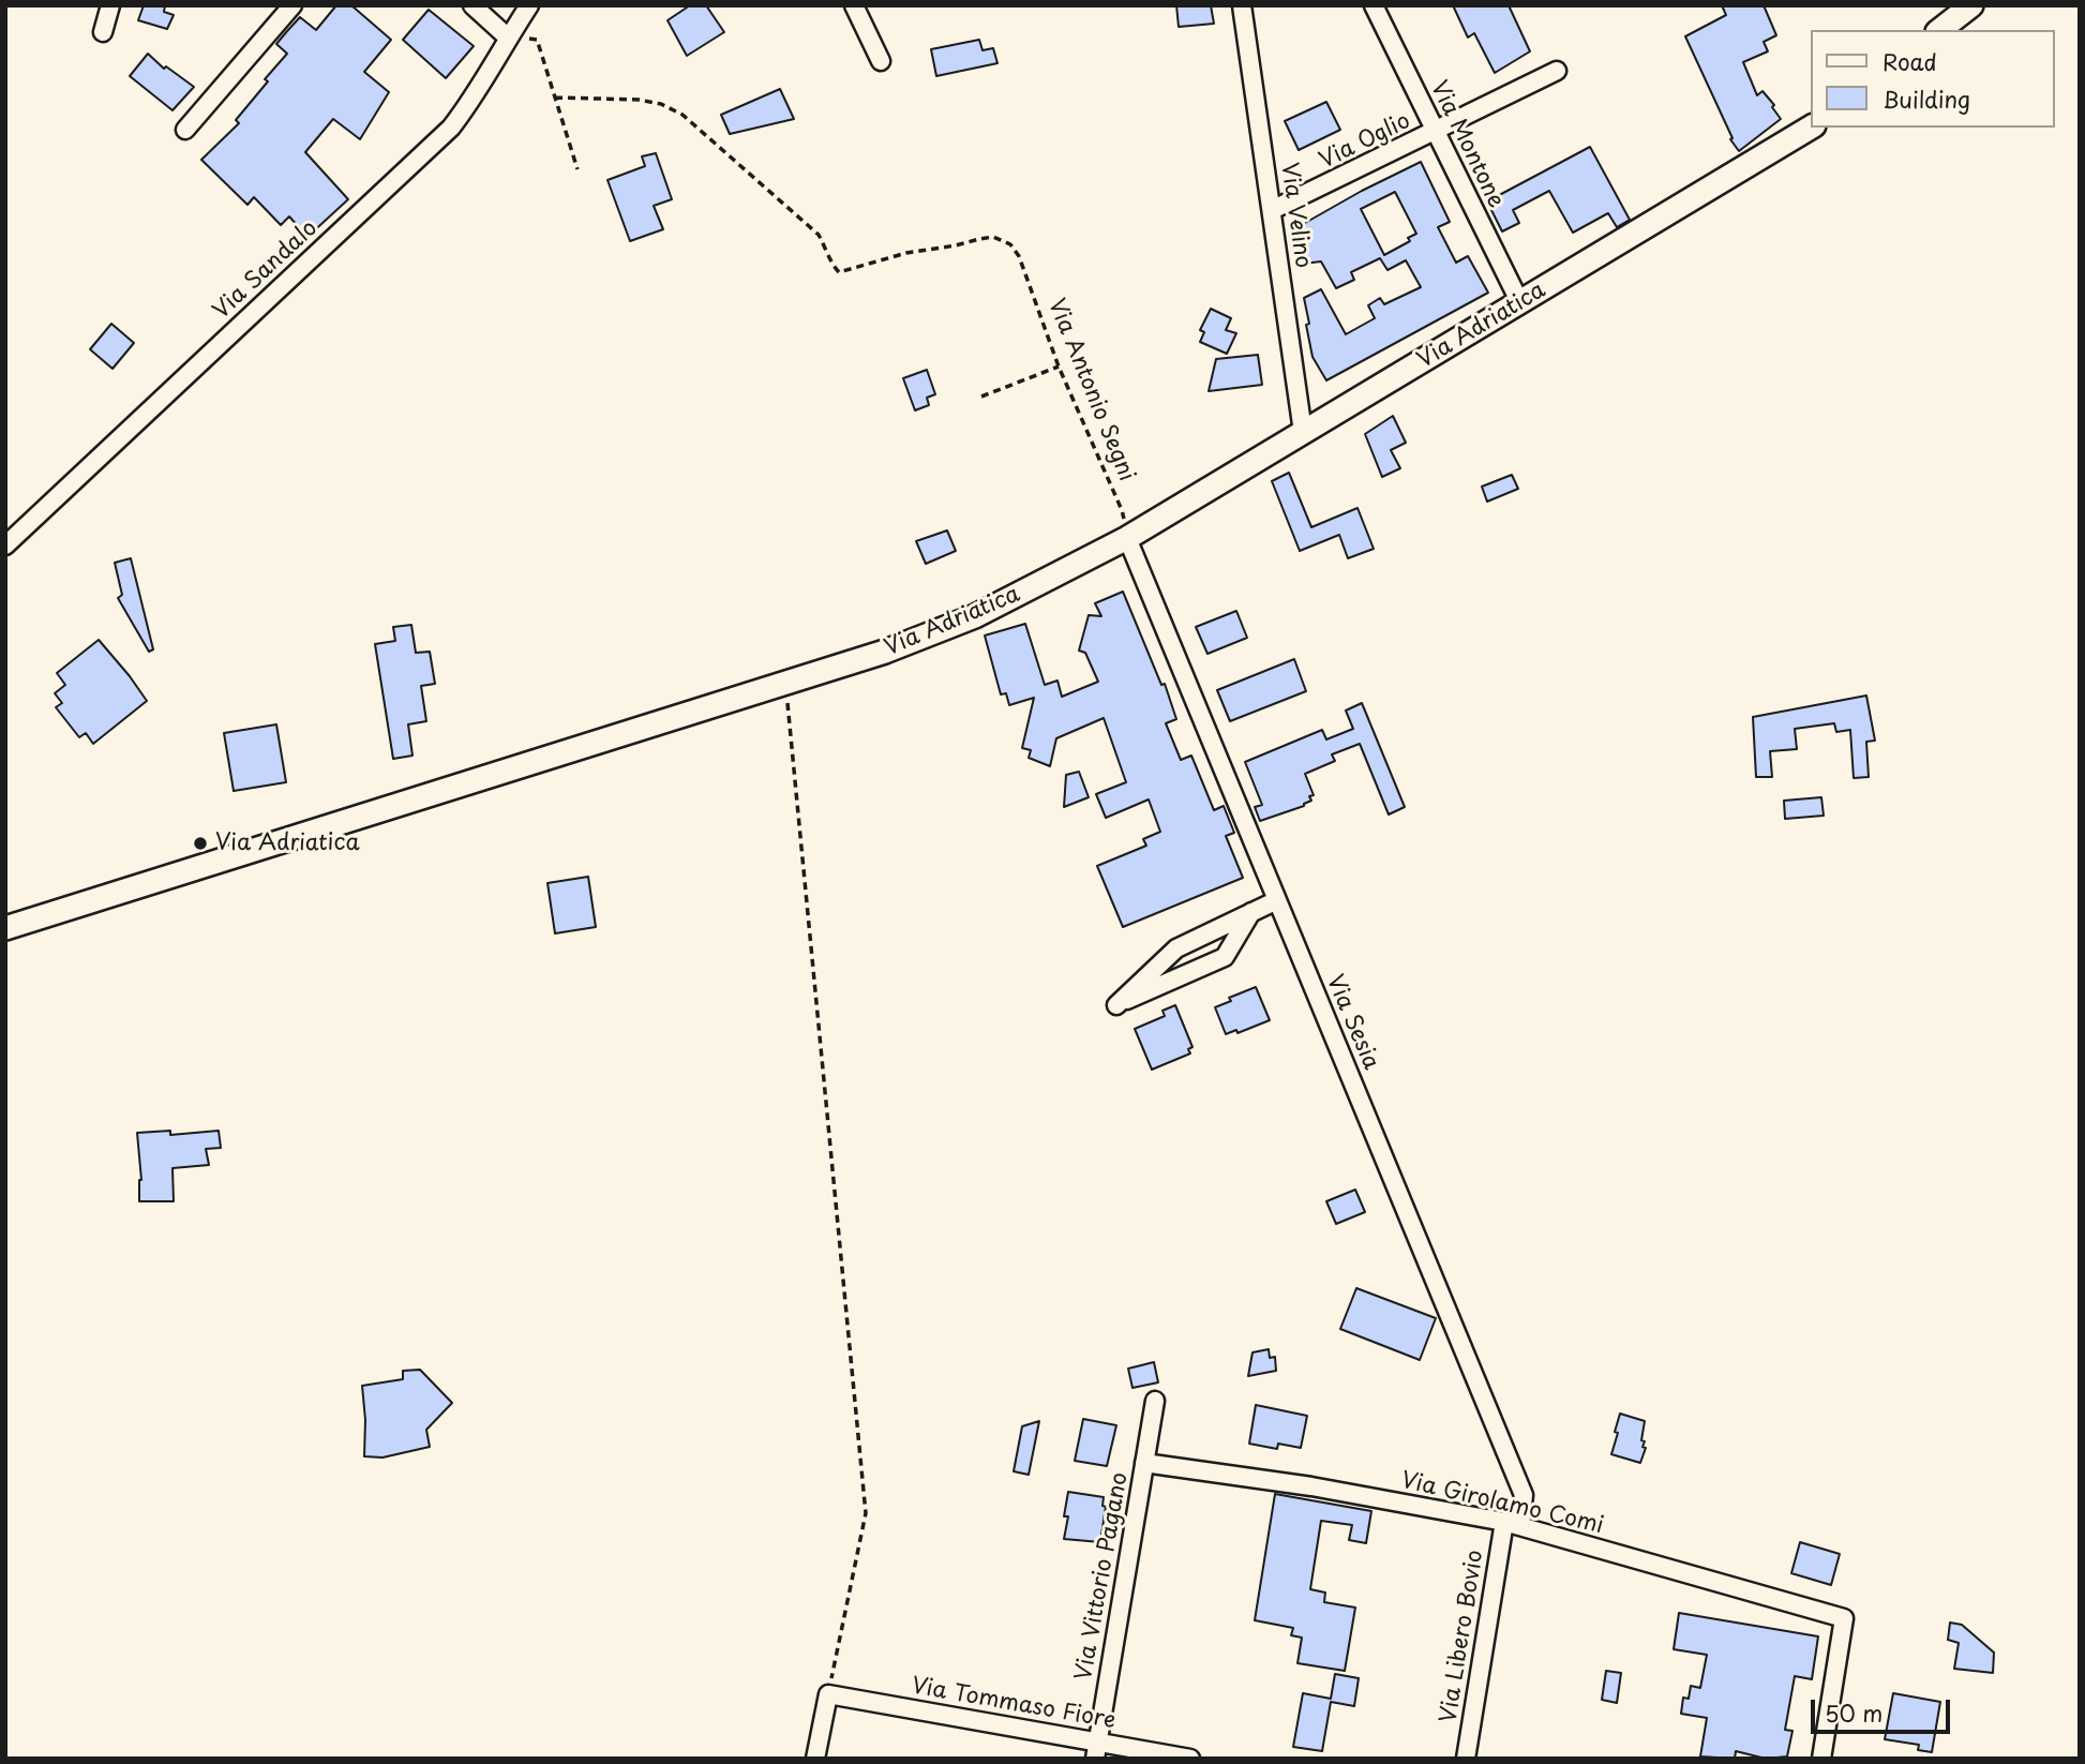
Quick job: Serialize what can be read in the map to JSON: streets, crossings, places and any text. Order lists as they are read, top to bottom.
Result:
{
  "streets": {
    "street": [
      "Via Oglio",
      "Via Montone",
      "Via Velino",
      "Via Sandalo",
      "Via Adriatica",
      "Via Sesia",
      "Via Girolamo Comi",
      "Via Vittorio Pagano",
      "Via Libero Bovio",
      "Via Tommaso Fiore"
    ],
    "path": ["Via Antonio Segni"]
  },
  "crossings": [
    ["Via Oglio", "Via Montone"],
    ["Via Oglio", "Via Velino"],
    ["Via Montone", "Via Adriatica"],
    ["Via Velino", "Via Adriatica"],
    ["Via Adriatica", "Via Antonio Segni"],
    ["Via Adriatica", "Via Sesia"],
    ["Via Antonio Segni", "Via Sesia"],
    ["Via Sesia", "Via Girolamo Comi"],
    ["Via Sesia", "Via Libero Bovio"],
    ["Via Girolamo Comi", "Via Vittorio Pagano"],
    ["Via Girolamo Comi", "Via Libero Bovio"],
    ["Via Vittorio Pagano", "Via Tommaso Fiore"]
  ],
  "places": ["Via Adriatica"],
  "legend": ["Road", "Building"],
  "scale_bar": "50 m"
}
